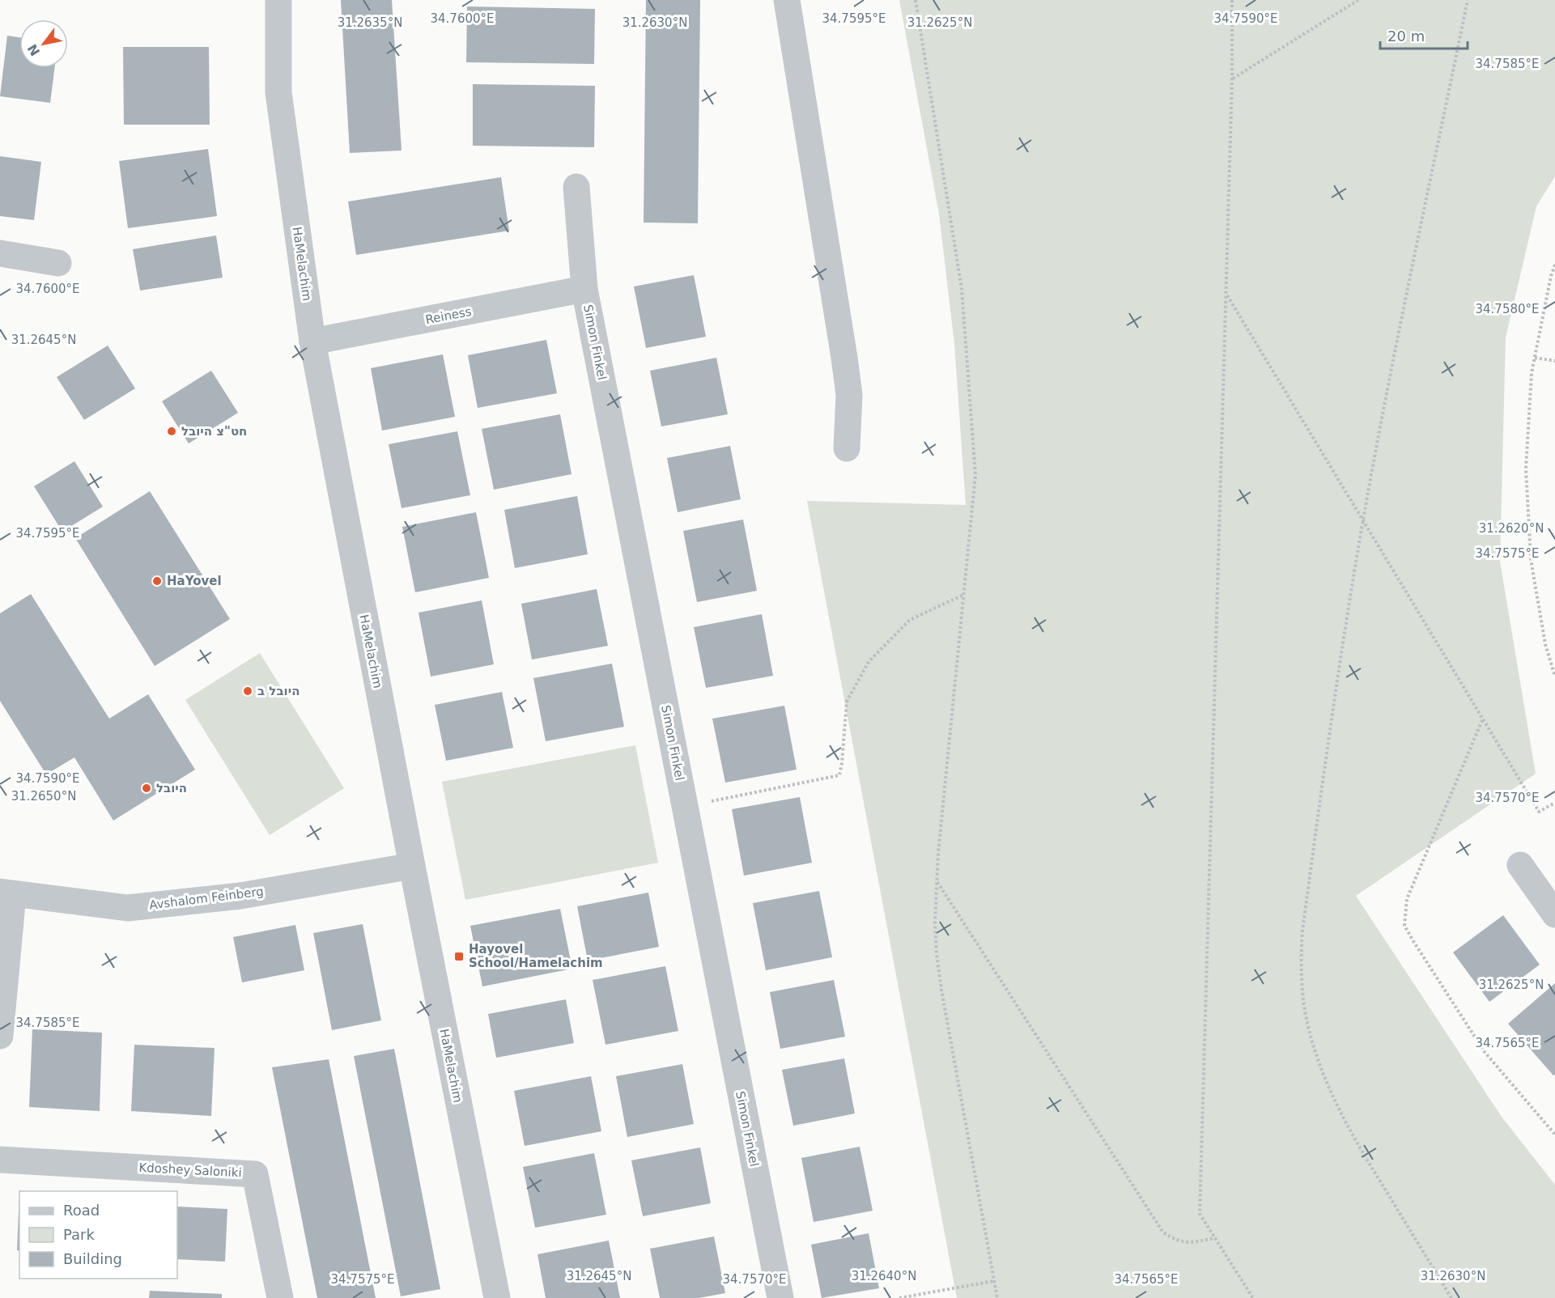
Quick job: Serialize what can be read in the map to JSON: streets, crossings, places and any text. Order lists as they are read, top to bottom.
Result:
{
  "streets": {
    "street": [
      "HaMelachim",
      "Reiness",
      "Simon Finkel",
      "Avshalom Feinberg",
      "Kdoshey Saloniki"
    ]
  },
  "crossings": [
    ["HaMelachim", "Reiness"],
    ["HaMelachim", "Avshalom Feinberg"],
    ["Reiness", "Simon Finkel"]
  ],
  "places": {
    "other": [
      "חט\"צ היובל",
      "HaYovel",
      "היובל ב",
      "היובל"
    ],
    "transit": ["Hayovel School/Hamelachim"]
  },
  "legend": ["Road", "Park", "Building"],
  "scale_bar": "20 m",
  "north": "bottom left",
  "coordinates": [
    "34.7600°E",
    "34.7595°E",
    "34.7590°E",
    "31.2630°N",
    "31.2635°N",
    "31.2625°N",
    "34.7585°E",
    "34.7580°E",
    "31.2645°N",
    "31.2620°N",
    "34.7575°E",
    "31.2650°N",
    "34.7570°E",
    "34.7565°E",
    "31.2640°N"
  ]
}
